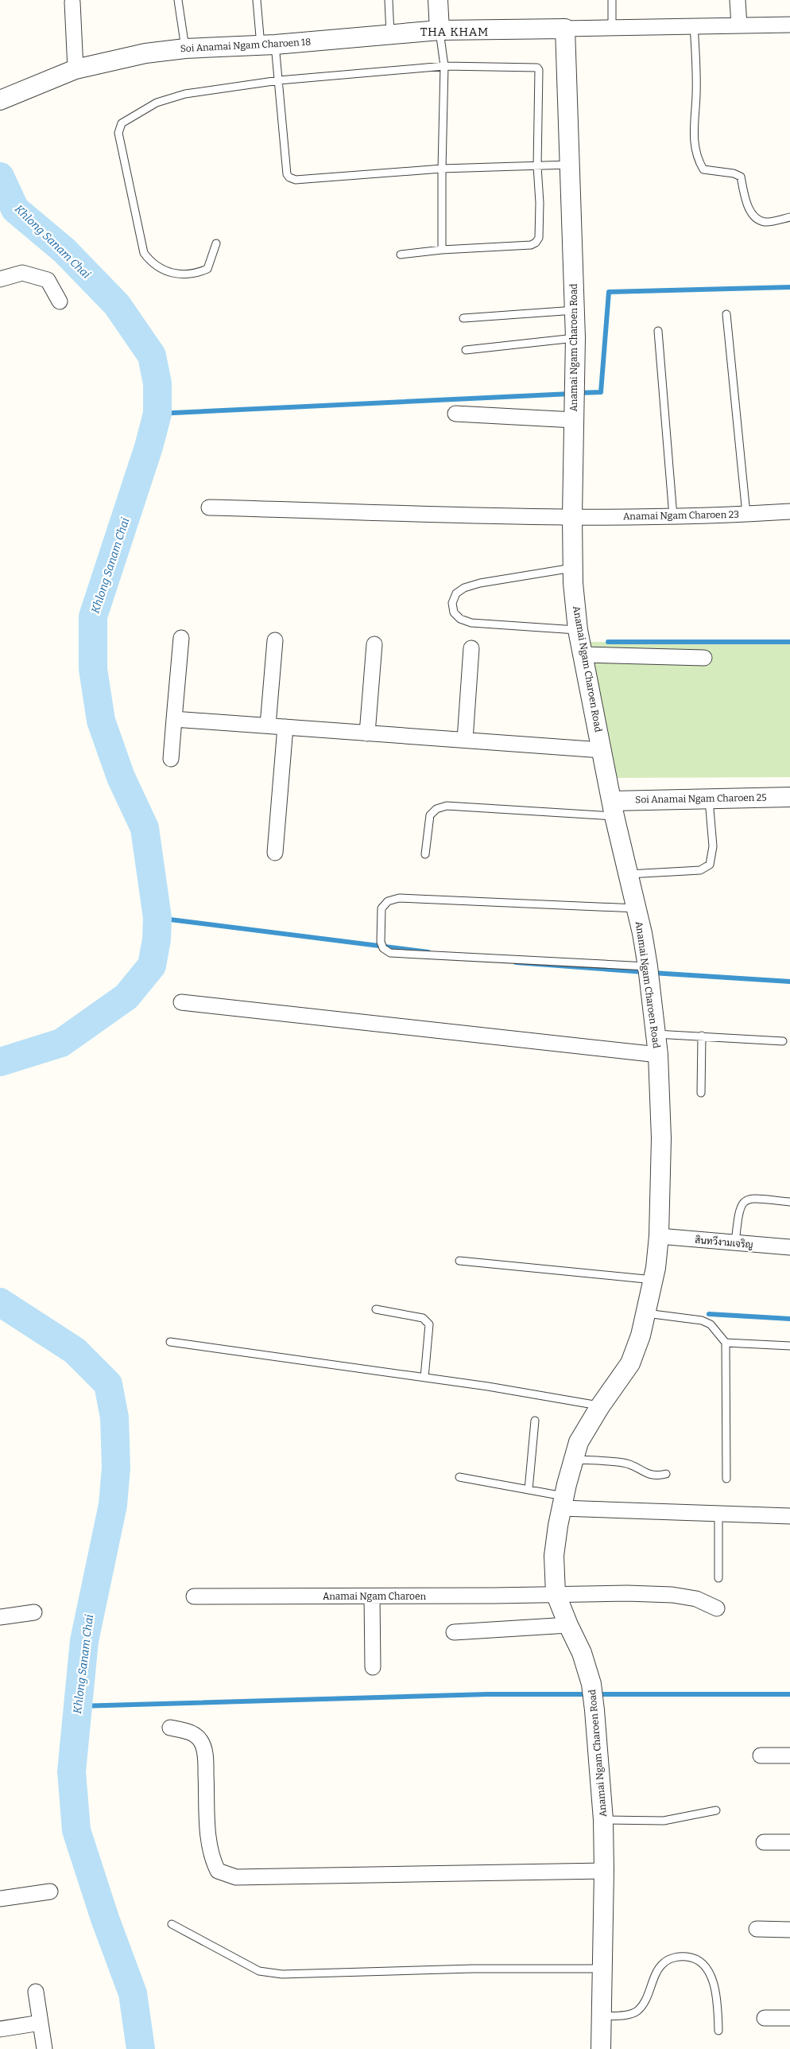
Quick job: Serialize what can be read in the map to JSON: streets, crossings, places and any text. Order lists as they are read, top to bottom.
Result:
{
  "streets": {
    "street": [
      "Soi Anamai Ngam Charoen 18",
      "Anamai Ngam Charoen Road",
      "Anamai Ngam Charoen 23",
      "Soi Anamai Ngam Charoen 25",
      "สินทวีงามเจริญ",
      "Anamai Ngam Charoen"
    ]
  },
  "crossings": [
    ["Anamai Ngam Charoen Road", "Anamai Ngam Charoen 23"],
    ["Anamai Ngam Charoen Road", "Soi Anamai Ngam Charoen 25"],
    ["Anamai Ngam Charoen Road", "สินทวีงามเจริญ"],
    ["Anamai Ngam Charoen Road", "Anamai Ngam Charoen"]
  ],
  "districts": ["THA KHAM"],
  "water": ["Khlong Sanam Chai"]
}
